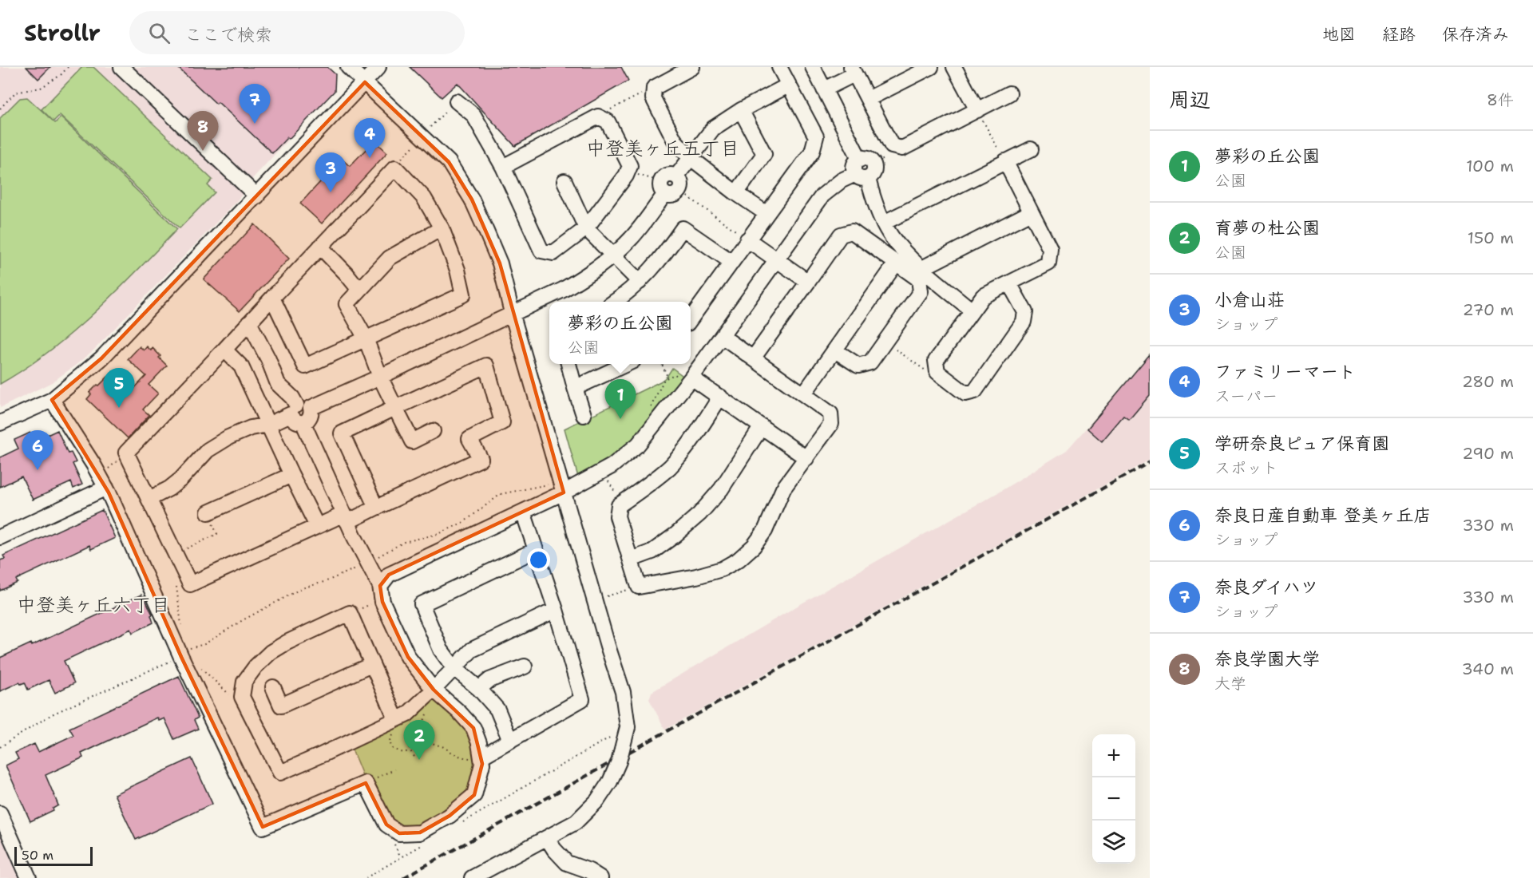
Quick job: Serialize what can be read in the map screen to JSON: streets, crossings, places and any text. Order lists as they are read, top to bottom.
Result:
{
  "districts": ["中登美ヶ丘五丁目", "中登美ヶ丘六丁目"],
  "scale_bar": "50 m",
  "page": {
    "header": "Strollr",
    "search": "ここで検索",
    "nav": ["地図", "経路", "保存済み"],
    "heading": ["周辺", "8件"],
    "pins": [
      "7",
      "8",
      "4",
      "3",
      "5",
      "1",
      "6",
      "2"
    ],
    "list": [
      {
        "mark": "1",
        "name": "夢彩の丘公園",
        "note": "公園",
        "value": "100 m"
      },
      {
        "mark": "2",
        "name": "育夢の杜公園",
        "note": "公園",
        "value": "150 m"
      },
      {
        "mark": "3",
        "name": "小倉山荘",
        "note": "ショップ",
        "value": "270 m"
      },
      {
        "mark": "4",
        "name": "ファミリーマート",
        "note": "スーパー",
        "value": "280 m"
      },
      {
        "mark": "5",
        "name": "学研奈良ピュア保育園",
        "note": "スポット",
        "value": "290 m"
      },
      {
        "mark": "6",
        "name": "奈良日産自動車 登美ヶ丘店",
        "note": "ショップ",
        "value": "330 m"
      },
      {
        "mark": "7",
        "name": "奈良ダイハツ",
        "note": "ショップ",
        "value": "330 m"
      },
      {
        "mark": "8",
        "name": "奈良学園大学",
        "note": "大学",
        "value": "340 m"
      }
    ],
    "popup": ["夢彩の丘公園", "公園"],
    "map_buttons": ["+", "−"],
    "scale": "50 m"
  }
}
